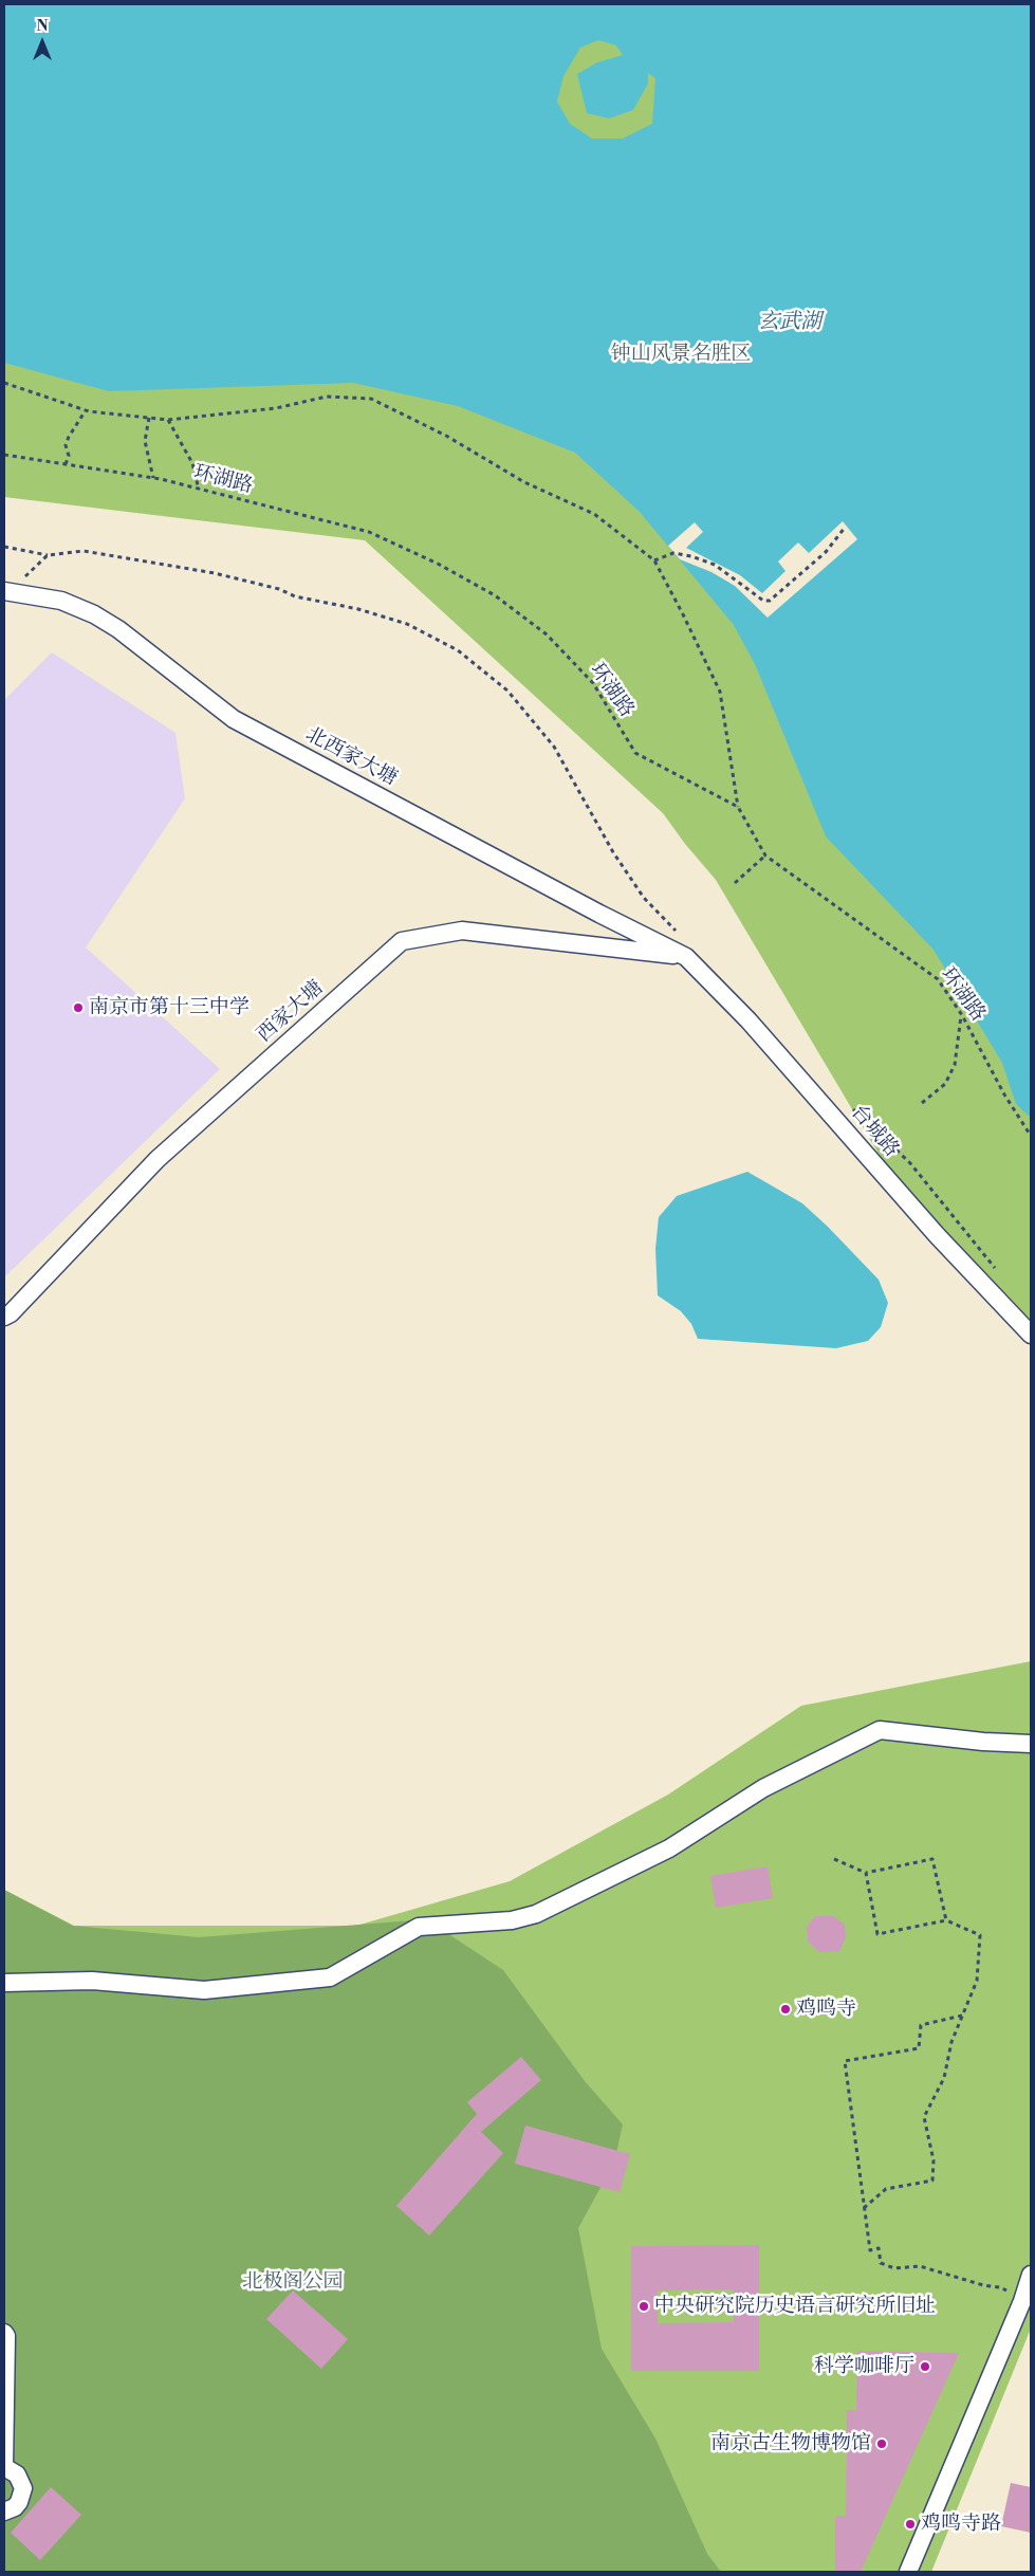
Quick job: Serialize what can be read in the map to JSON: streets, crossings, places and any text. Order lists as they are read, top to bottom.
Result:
{
  "streets": {
    "street": ["北西家大塘", "西家大塘", "台城路"],
    "path": ["环湖路"]
  },
  "crossings": [
    ["北西家大塘", "西家大塘"],
    ["北西家大塘", "台城路"],
    ["西家大塘", "台城路"]
  ],
  "water": ["玄武湖"],
  "parks": ["钟山风景名胜区", "北极阁公园"],
  "places": [
    "南京市第十三中学",
    "鸡鸣寺",
    "中央研究院历史语言研究所旧址",
    "科学咖啡厅",
    "南京古生物博物馆",
    "鸡鸣寺路"
  ],
  "north": "top"
}
